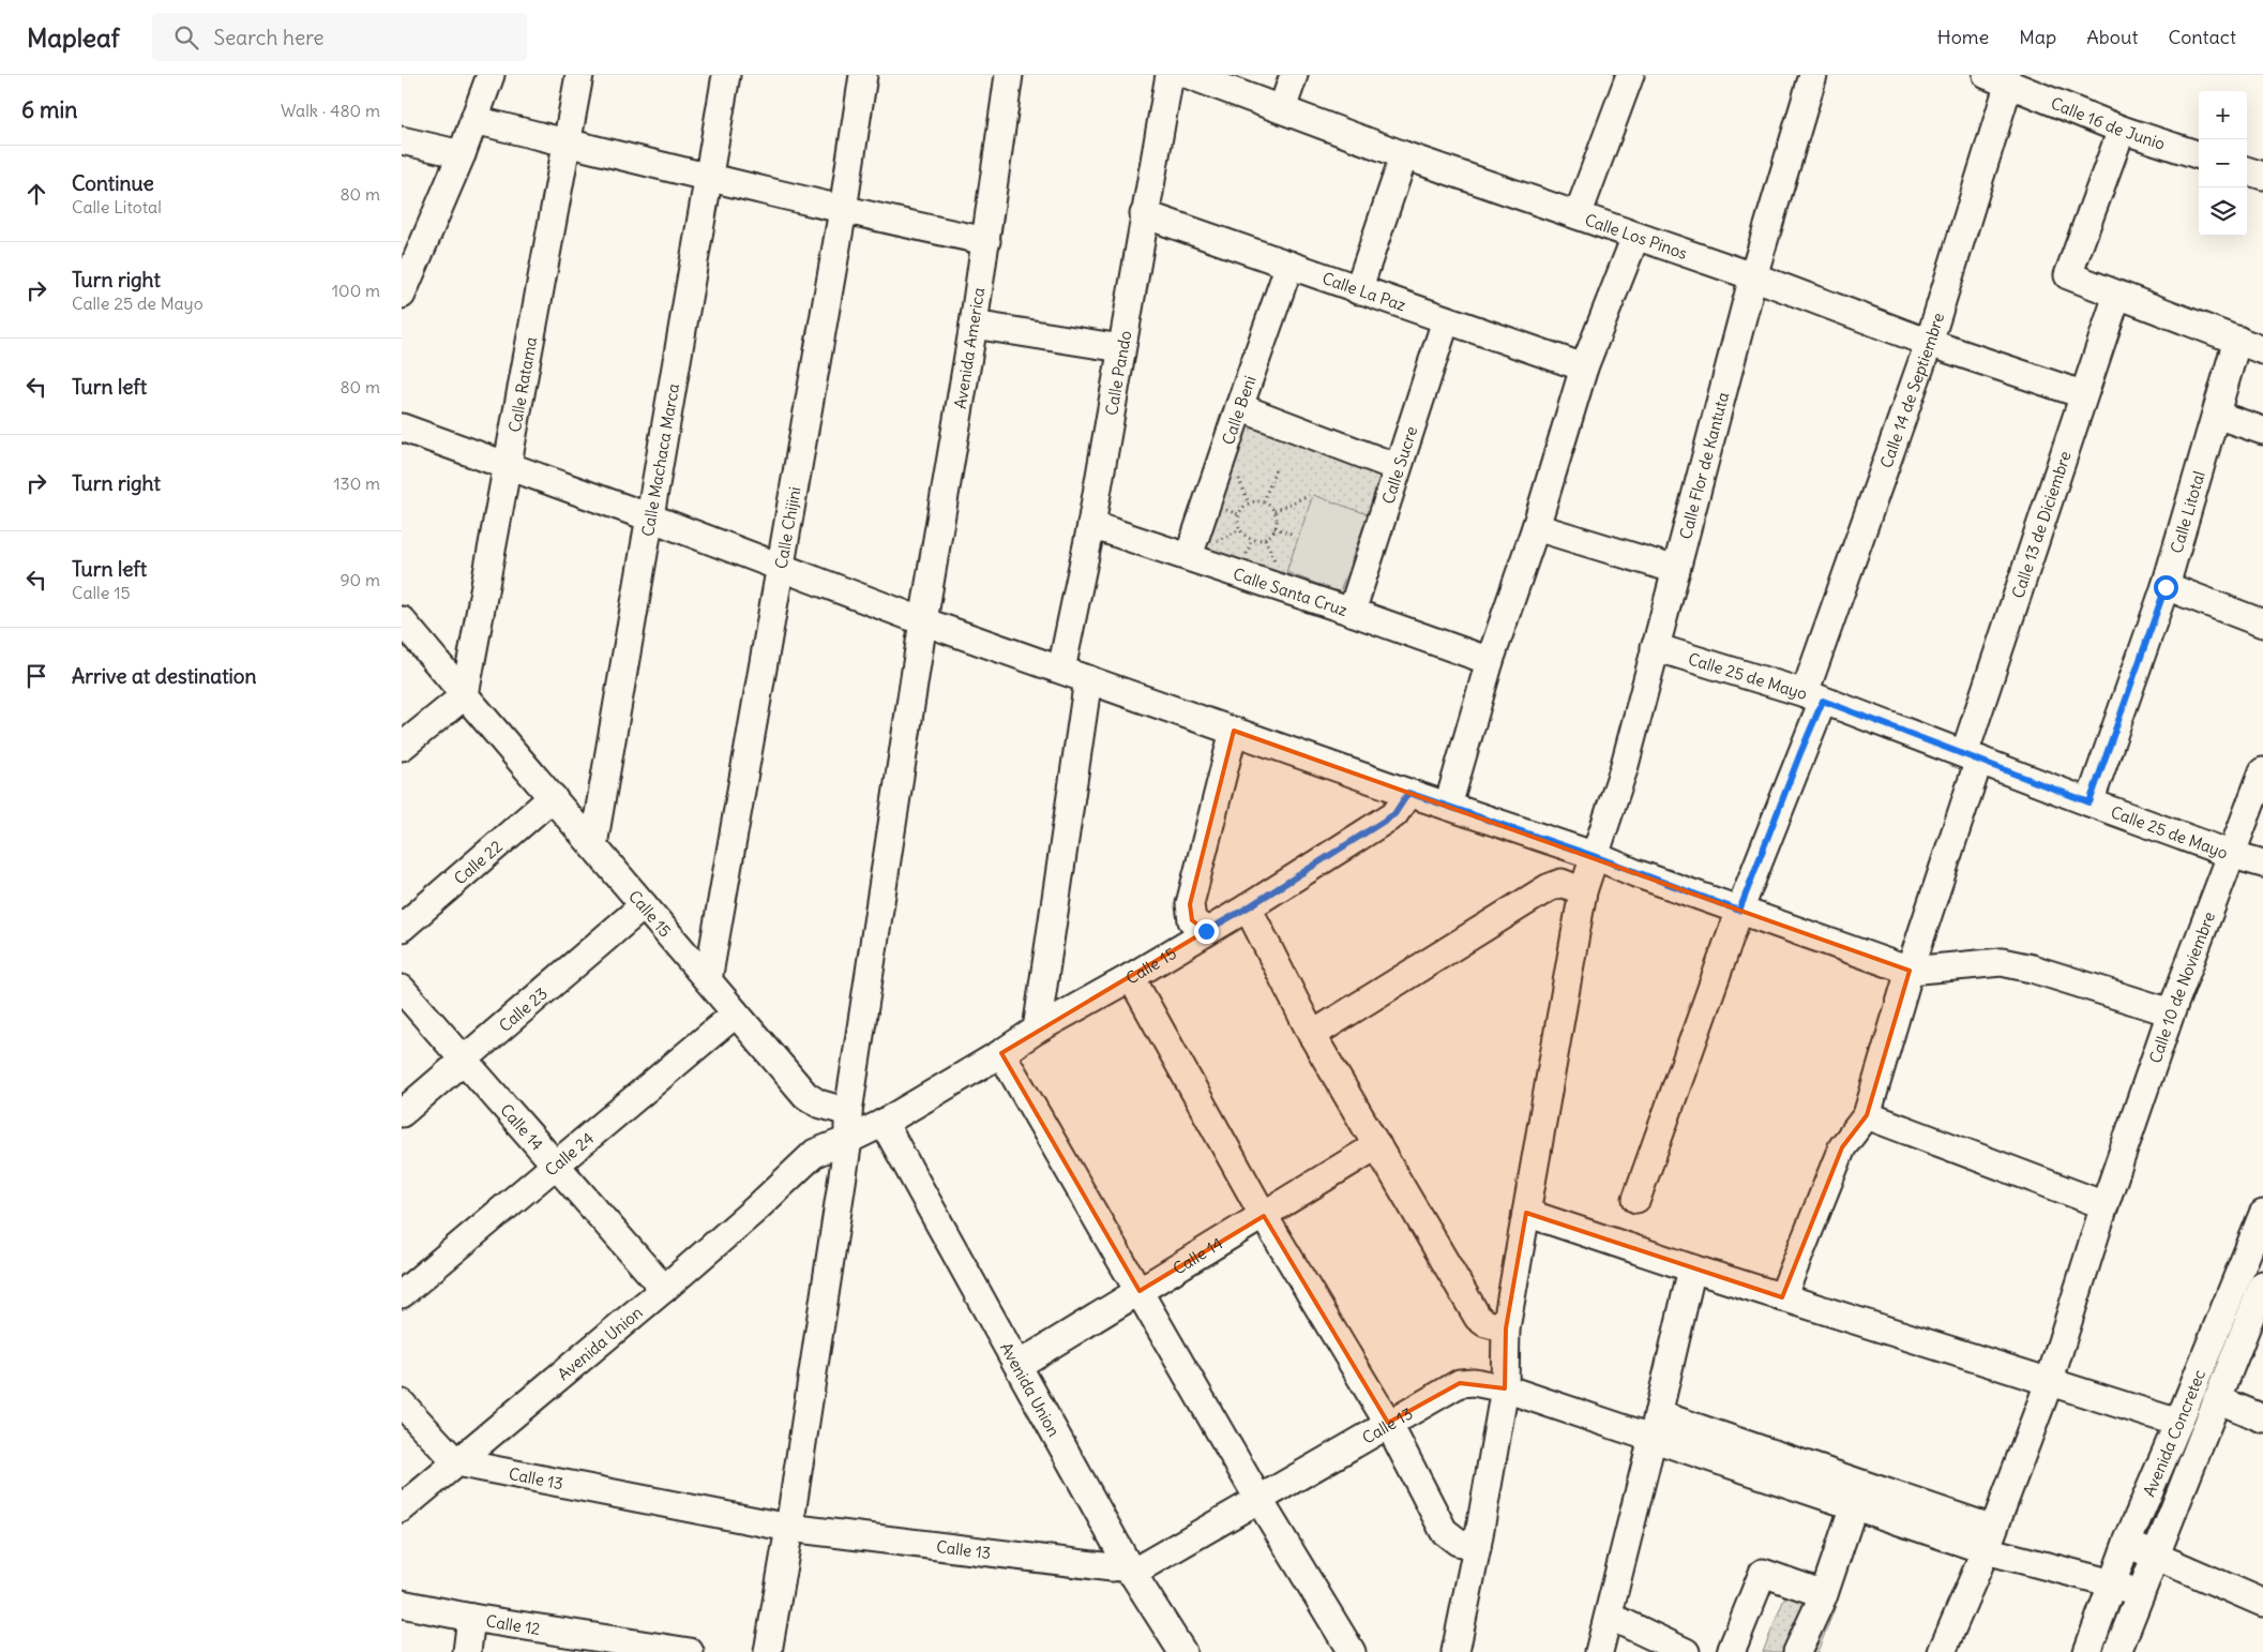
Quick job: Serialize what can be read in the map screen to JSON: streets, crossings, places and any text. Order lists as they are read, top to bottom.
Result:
{
  "streets": {
    "street": [
      "Calle 16 de Junio",
      "Calle Los Pinos",
      "Calle La Paz",
      "Avenida America",
      "Calle Pando",
      "Calle Ratama",
      "Calle 14 de Septiembre",
      "Calle Beni",
      "Calle Machaca Marca",
      "Calle Flor de Kantuta",
      "Calle Sucre",
      "Calle Litotal",
      "Calle 13 de Diciembre",
      "Calle Chijini",
      "Calle Santa Cruz",
      "Calle 25 de Mayo",
      "Calle 22",
      "Calle 15",
      "Calle 10 de Noviembre",
      "Calle 23",
      "Calle 14",
      "Calle 24",
      "Avenida Union",
      "Calle 13",
      "Avenida Concretec",
      "Calle 12"
    ]
  },
  "crossings": [
    ["Calle 16 de Junio", "Calle 14 de Septiembre"],
    ["Calle Los Pinos", "Calle 14 de Septiembre"],
    ["Calle Los Pinos", "Calle Flor de Kantuta"],
    ["Calle Los Pinos", "Calle 13 de Diciembre"],
    ["Calle La Paz", "Calle Pando"],
    ["Calle La Paz", "Calle Beni"],
    ["Calle La Paz", "Calle Sucre"],
    ["Avenida America", "Calle 15"],
    ["Avenida America", "Avenida Union"],
    ["Avenida America", "Calle 13"],
    ["Calle Pando", "Calle Santa Cruz"],
    ["Calle Ratama", "Calle 15"],
    ["Calle 14 de Septiembre", "Calle 25 de Mayo"],
    ["Calle Beni", "Calle Santa Cruz"],
    ["Calle Machaca Marca", "Calle 15"],
    ["Calle Flor de Kantuta", "Calle 25 de Mayo"],
    ["Calle Flor de Kantuta", "Calle 13"],
    ["Calle Sucre", "Calle Santa Cruz"],
    ["Calle Litotal", "Calle 25 de Mayo"],
    ["Calle 13 de Diciembre", "Calle 25 de Mayo"],
    ["Calle Chijini", "Calle 15"],
    ["Calle 25 de Mayo", "Calle 10 de Noviembre"],
    ["Calle 22", "Calle 15"],
    ["Calle 15", "Calle 23"],
    ["Calle 15", "Calle 24"],
    ["Calle 15", "Avenida Union"],
    ["Calle 23", "Calle 14"],
    ["Calle 14", "Calle 24"],
    ["Calle 14", "Avenida Union"],
    ["Avenida Union", "Calle 13"]
  ],
  "page": {
    "header": "Mapleaf",
    "search": "Search here",
    "nav": [
      "Home",
      "Map",
      "About",
      "Contact"
    ],
    "heading": ["6 min", "Walk · 480 m"],
    "map_buttons": ["+", "−"],
    "list": [
      ["Continue", "Calle Litotal", "80 m"],
      ["Turn right", "Calle 25 de Mayo", "100 m"],
      ["Turn left", "80 m"],
      ["Turn right", "130 m"],
      ["Turn left", "Calle 15", "90 m"],
      "Arrive at destination"
    ]
  }
}
